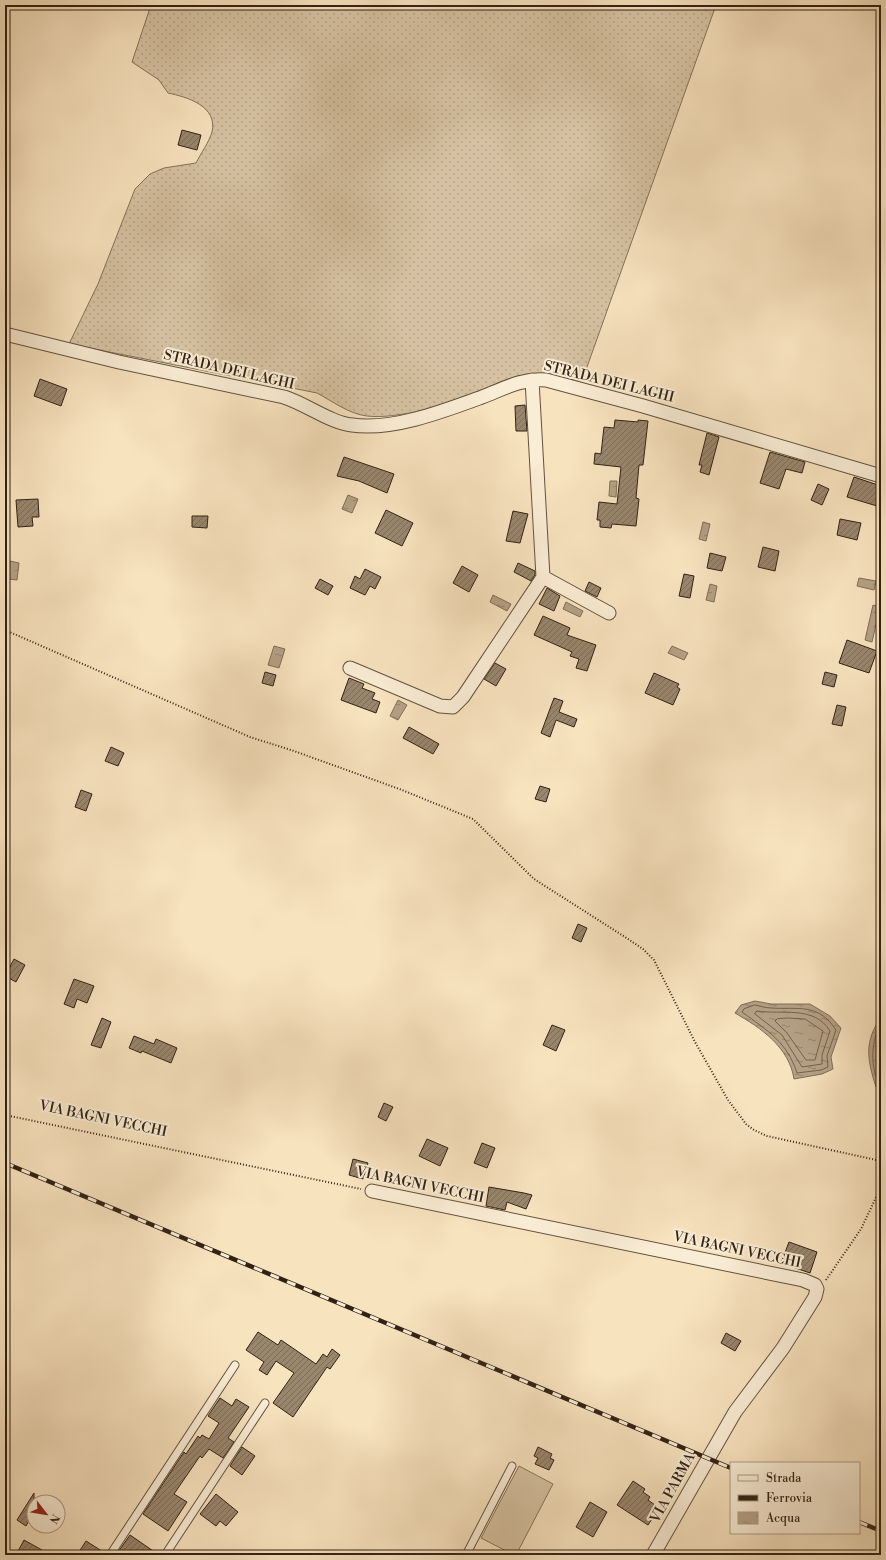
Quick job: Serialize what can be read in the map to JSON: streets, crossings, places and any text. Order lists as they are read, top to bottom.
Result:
{
  "streets": {
    "street": ["STRADA DEI LAGHI", "VIA BAGNI VECCHI", "VIA PARMA"]
  },
  "crossings": [
    ["VIA BAGNI VECCHI", "VIA PARMA"]
  ],
  "legend": ["Strada", "Ferrovia", "Acqua"],
  "north": "bottom right"
}
